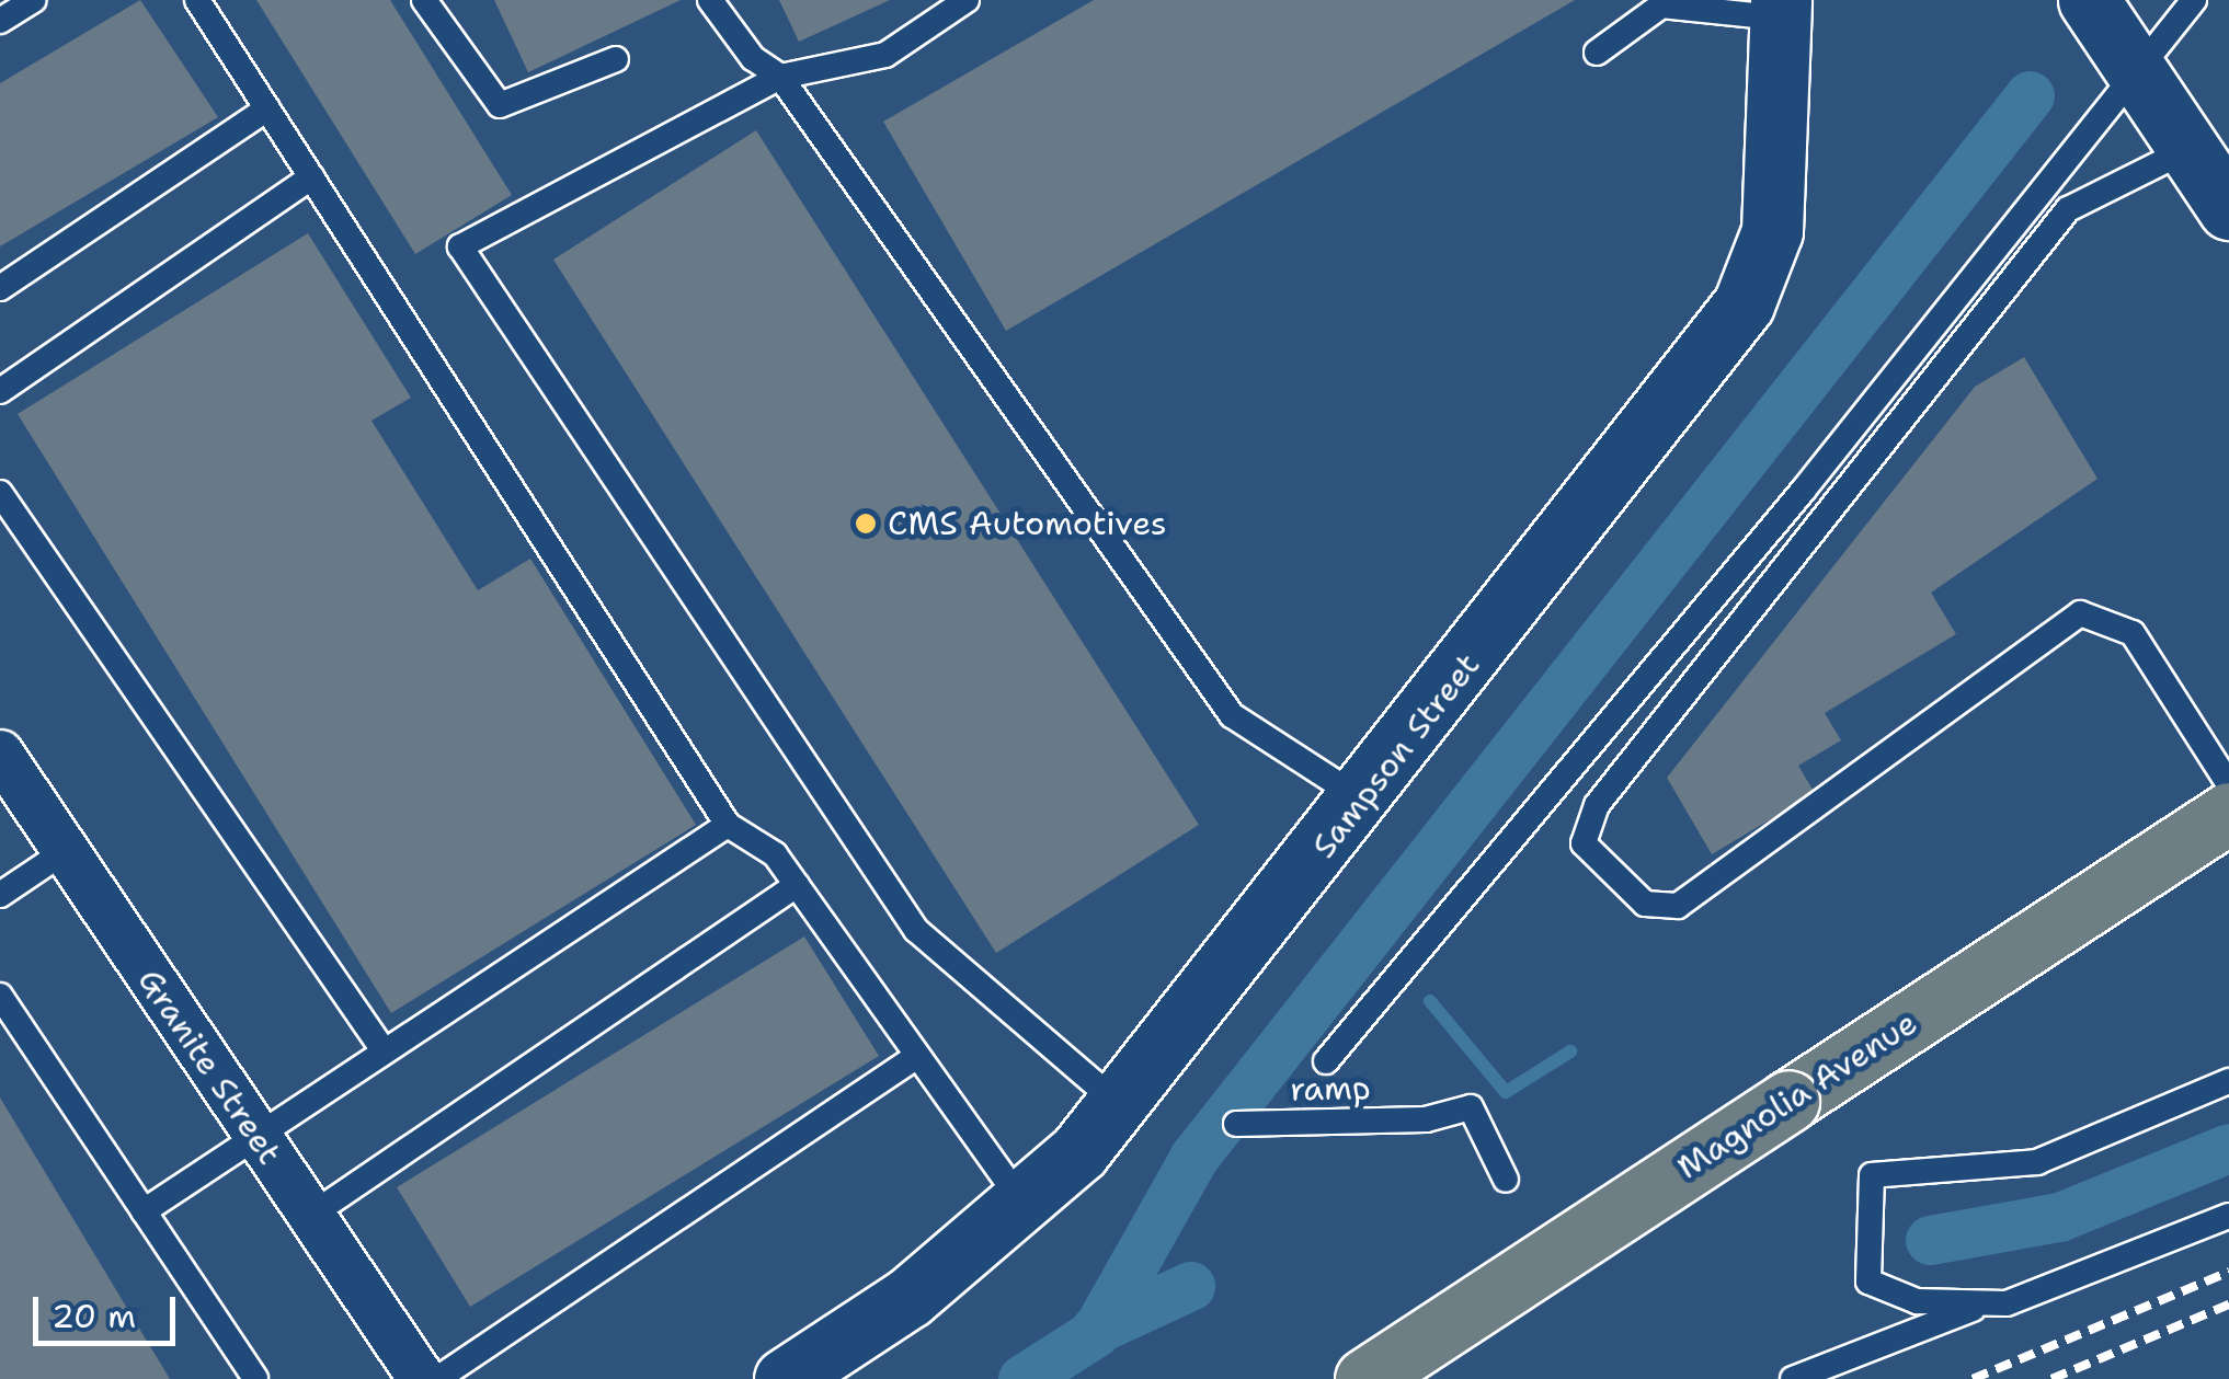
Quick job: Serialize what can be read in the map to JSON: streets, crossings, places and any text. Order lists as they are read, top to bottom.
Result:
{
  "streets": {
    "main road": ["Magnolia Avenue"],
    "street": ["Sampson Street", "Granite Street"],
    "lane": ["ramp"]
  },
  "places": ["CMS Automotives"],
  "scale_bar": "20 m"
}
